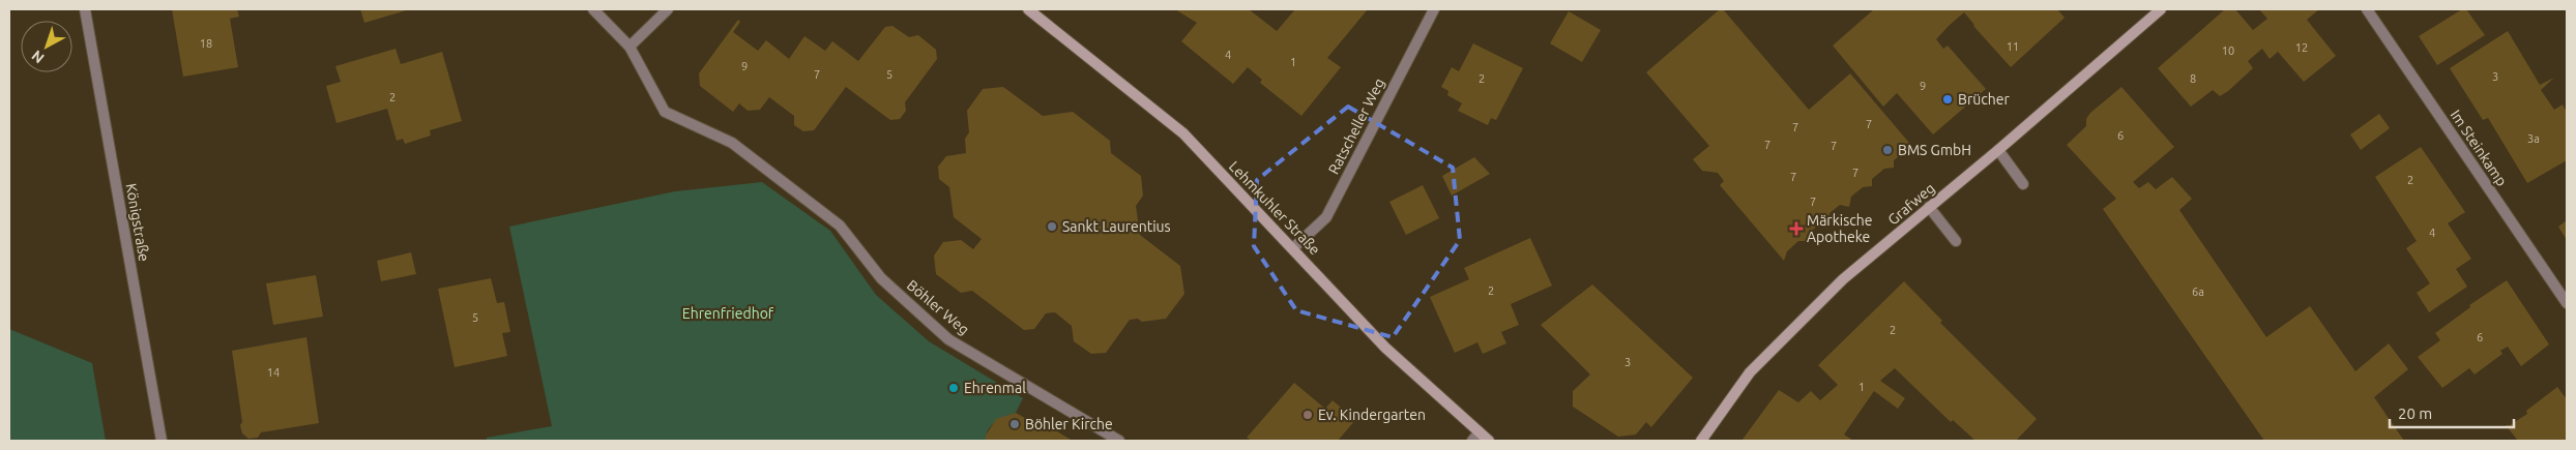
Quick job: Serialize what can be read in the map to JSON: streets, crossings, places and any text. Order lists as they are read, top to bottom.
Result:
{
  "streets": {
    "street": [
      "Ratscheller Weg",
      "Im Steinkamp",
      "Grafweg",
      "Lehmkuhler Straße",
      "Königstraße",
      "Böhler Weg"
    ]
  },
  "crossings": [
    ["Ratscheller Weg", "Lehmkuhler Straße"]
  ],
  "parks": ["Ehrenfriedhof"],
  "places": {
    "other": [
      "Brücher",
      "BMS GmbH",
      "Sankt Laurentius",
      "Ehrenmal",
      "Ev. Kindergarten",
      "Böhler Kirche"
    ],
    "health": ["Märkische Apotheke"]
  },
  "house_numbers": [
    "18",
    "11",
    "12",
    "10",
    "4",
    "1",
    "9",
    "7",
    "5",
    "3",
    "2",
    "8",
    "9",
    "2",
    "7",
    "7",
    "6",
    "3a",
    "7",
    "7",
    "7",
    "7",
    "2",
    "7",
    "4",
    "2",
    "6a",
    "5",
    "2",
    "6",
    "3",
    "14",
    "1"
  ],
  "scale_bar": "20 m",
  "north": "bottom left"
}
